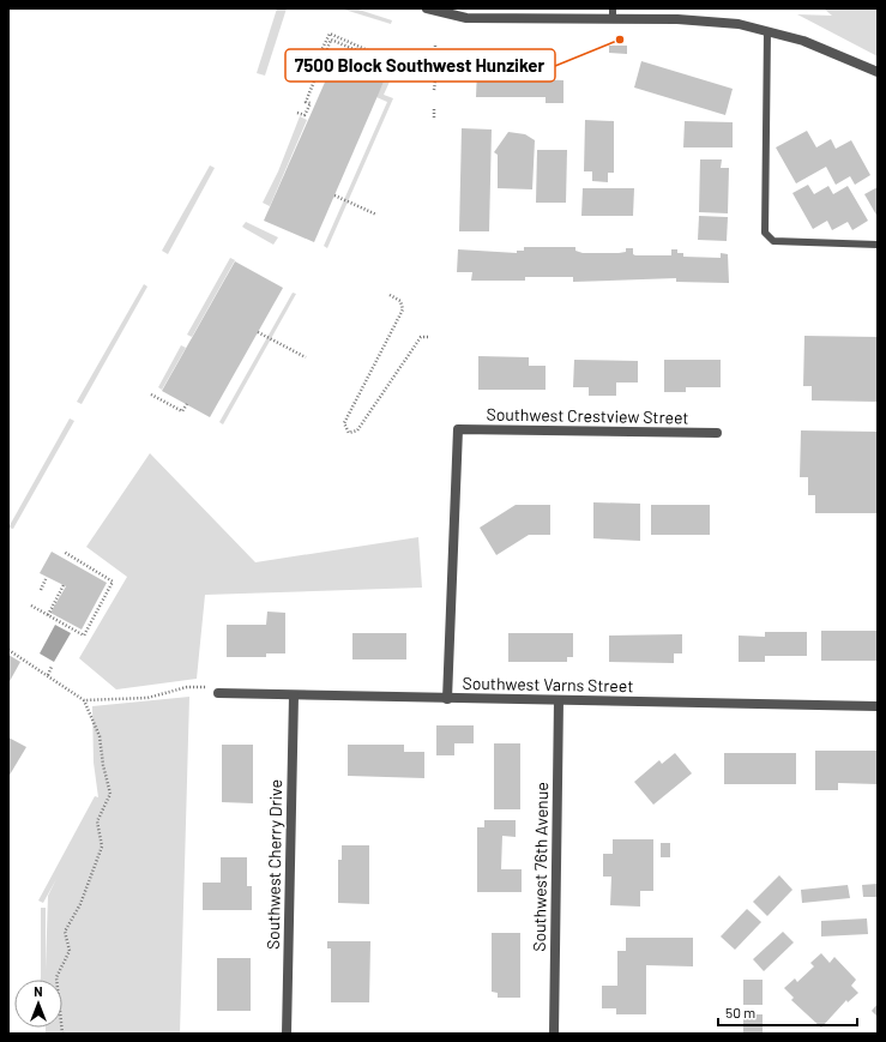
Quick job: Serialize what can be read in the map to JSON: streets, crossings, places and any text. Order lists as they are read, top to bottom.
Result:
{
  "streets": {
    "street": [
      "Southwest Crestview Street",
      "Southwest Varns Street",
      "Southwest Cherry Drive",
      "Southwest 76th Avenue"
    ]
  },
  "crossings": [
    ["Southwest Crestview Street", "Southwest Varns Street"],
    ["Southwest Varns Street", "Southwest Cherry Drive"],
    ["Southwest Varns Street", "Southwest 76th Avenue"]
  ],
  "places": ["7500 Block Southwest Hunziker"],
  "scale_bar": "50 m",
  "north": "top"
}
